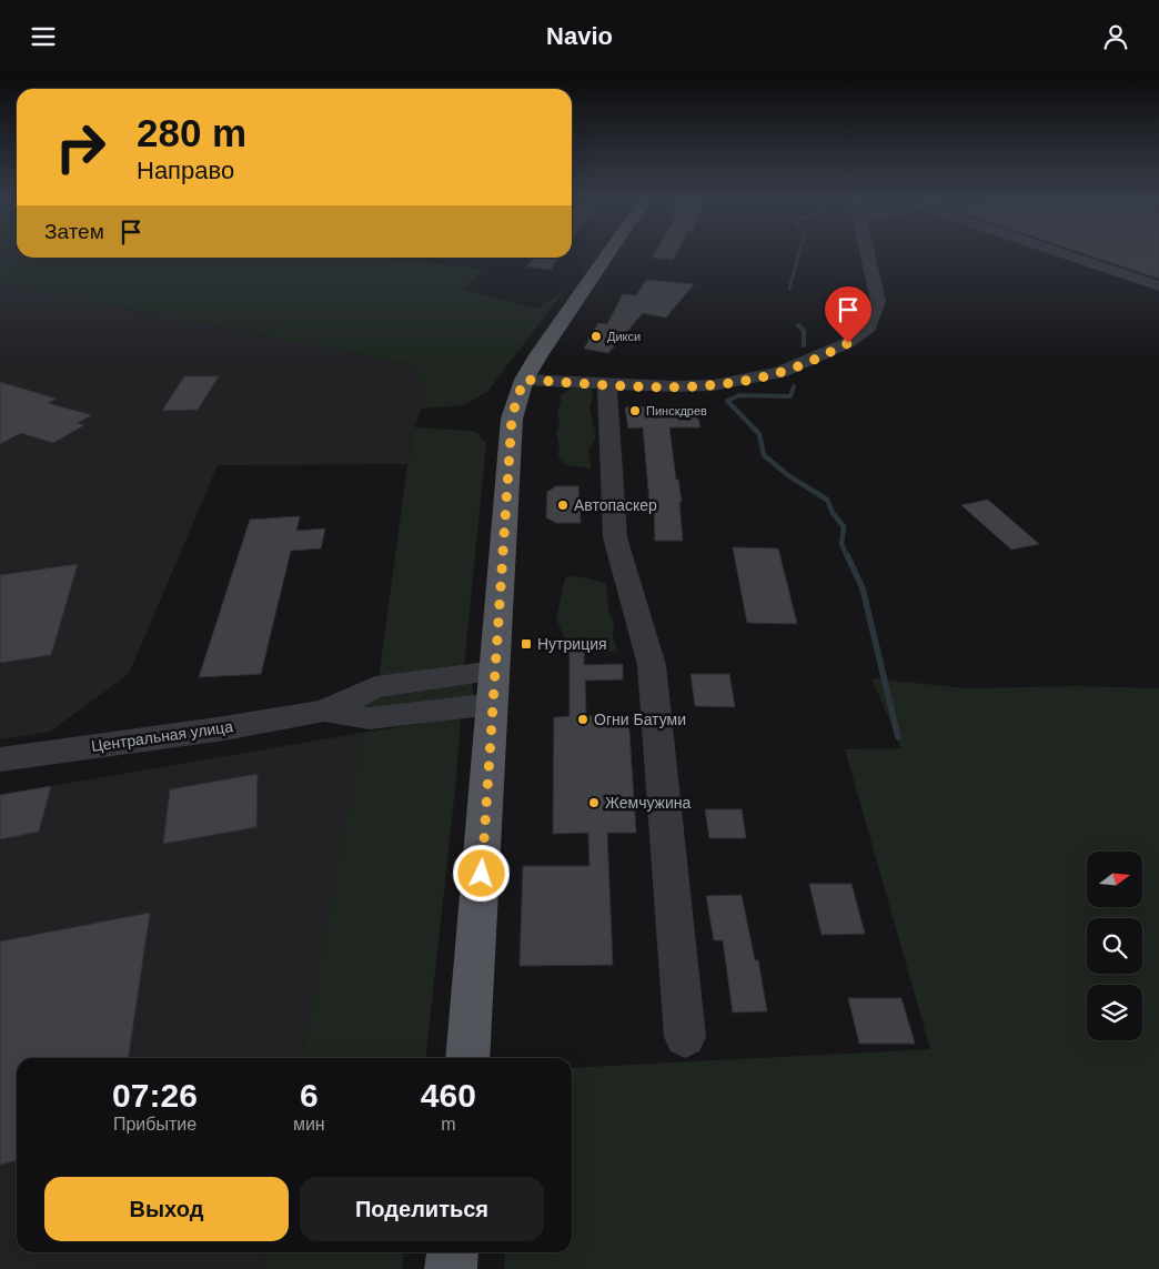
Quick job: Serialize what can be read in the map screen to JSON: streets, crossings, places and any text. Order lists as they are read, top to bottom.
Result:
{
  "streets": {
    "street": ["Центральная улица"]
  },
  "places": {
    "other": [
      "Дикси",
      "Пинскдрев",
      "Автопаскер",
      "Огни Батуми",
      "Жемчужина"
    ],
    "transit": ["Нутриция"]
  },
  "north": "right",
  "page": {
    "header": "Navio",
    "turn": ["280 m", "Направо"],
    "then": "Затем",
    "eta": [
      "07:26",
      "Прибытие",
      "6",
      "мин",
      "460",
      "m"
    ],
    "buttons": ["Выход", "Поделиться"]
  }
}
